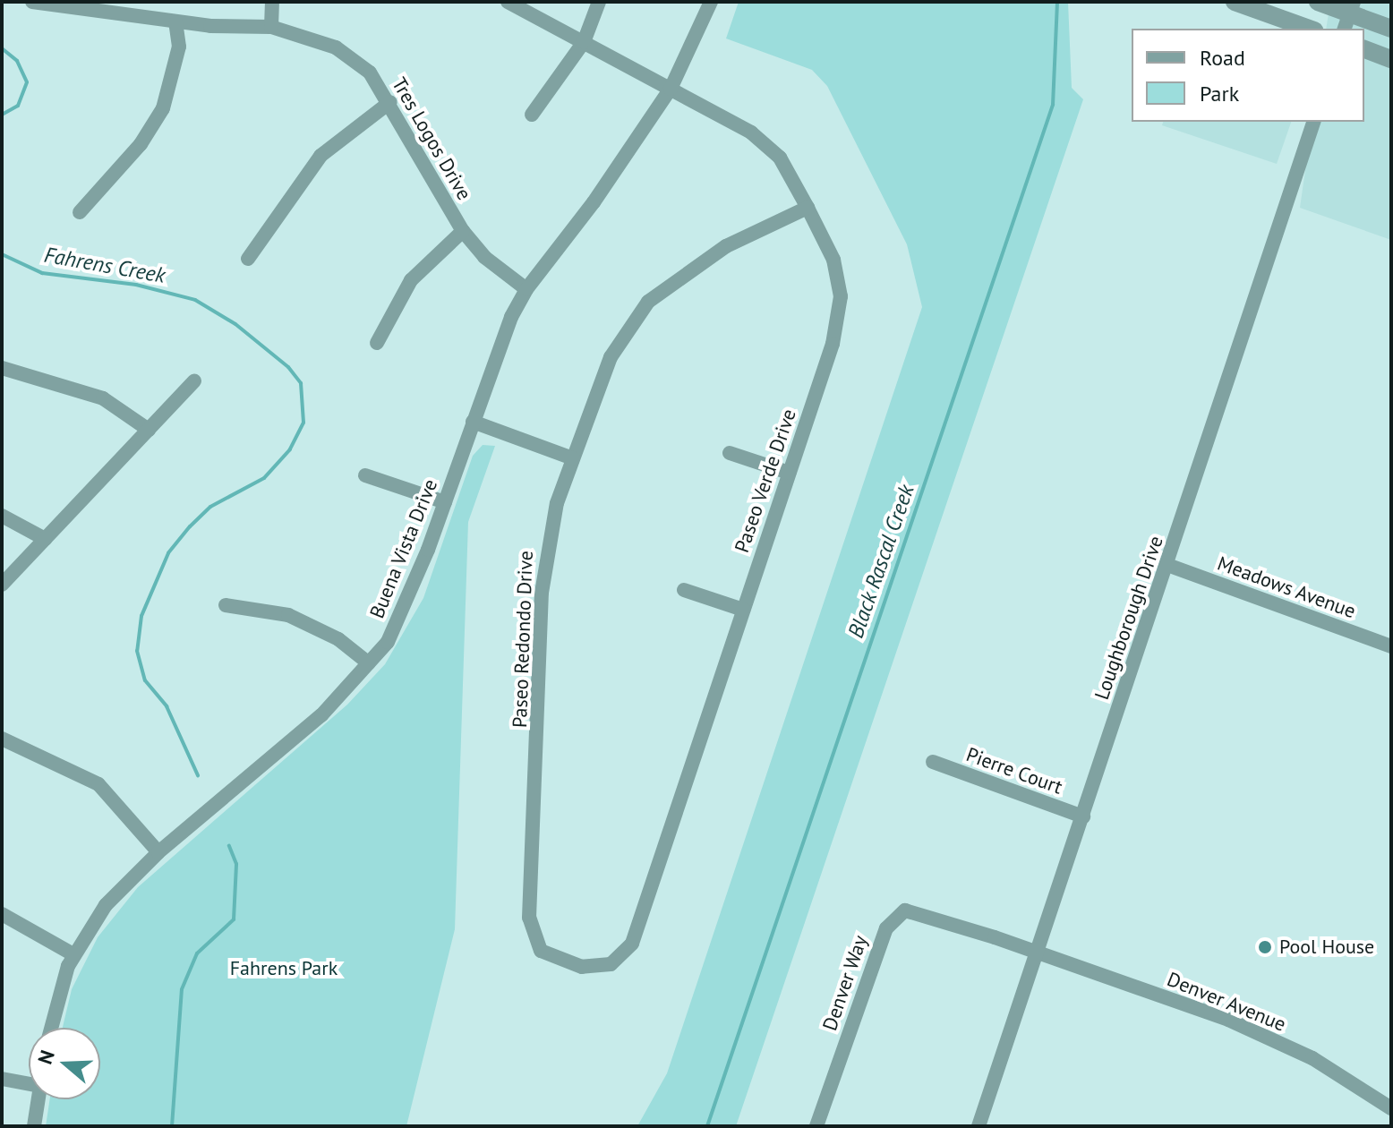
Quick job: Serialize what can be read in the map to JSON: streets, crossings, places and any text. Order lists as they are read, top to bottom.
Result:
{
  "streets": {
    "street": [
      "Tres Logos Drive",
      "Paseo Verde Drive",
      "Buena Vista Drive",
      "Meadows Avenue",
      "Loughborough Drive",
      "Paseo Redondo Drive",
      "Pierre Court",
      "Denver Way",
      "Denver Avenue"
    ]
  },
  "crossings": [
    ["Tres Logos Drive", "Buena Vista Drive"],
    ["Paseo Verde Drive", "Buena Vista Drive"],
    ["Paseo Verde Drive", "Paseo Redondo Drive"],
    ["Meadows Avenue", "Loughborough Drive"],
    ["Loughborough Drive", "Pierre Court"],
    ["Loughborough Drive", "Denver Way"],
    ["Loughborough Drive", "Denver Avenue"],
    ["Denver Way", "Denver Avenue"]
  ],
  "water": ["Fahrens Creek", "Black Rascal Creek"],
  "parks": ["Fahrens Park"],
  "places": ["Pool House"],
  "legend": ["Road", "Park"],
  "north": "left"
}
